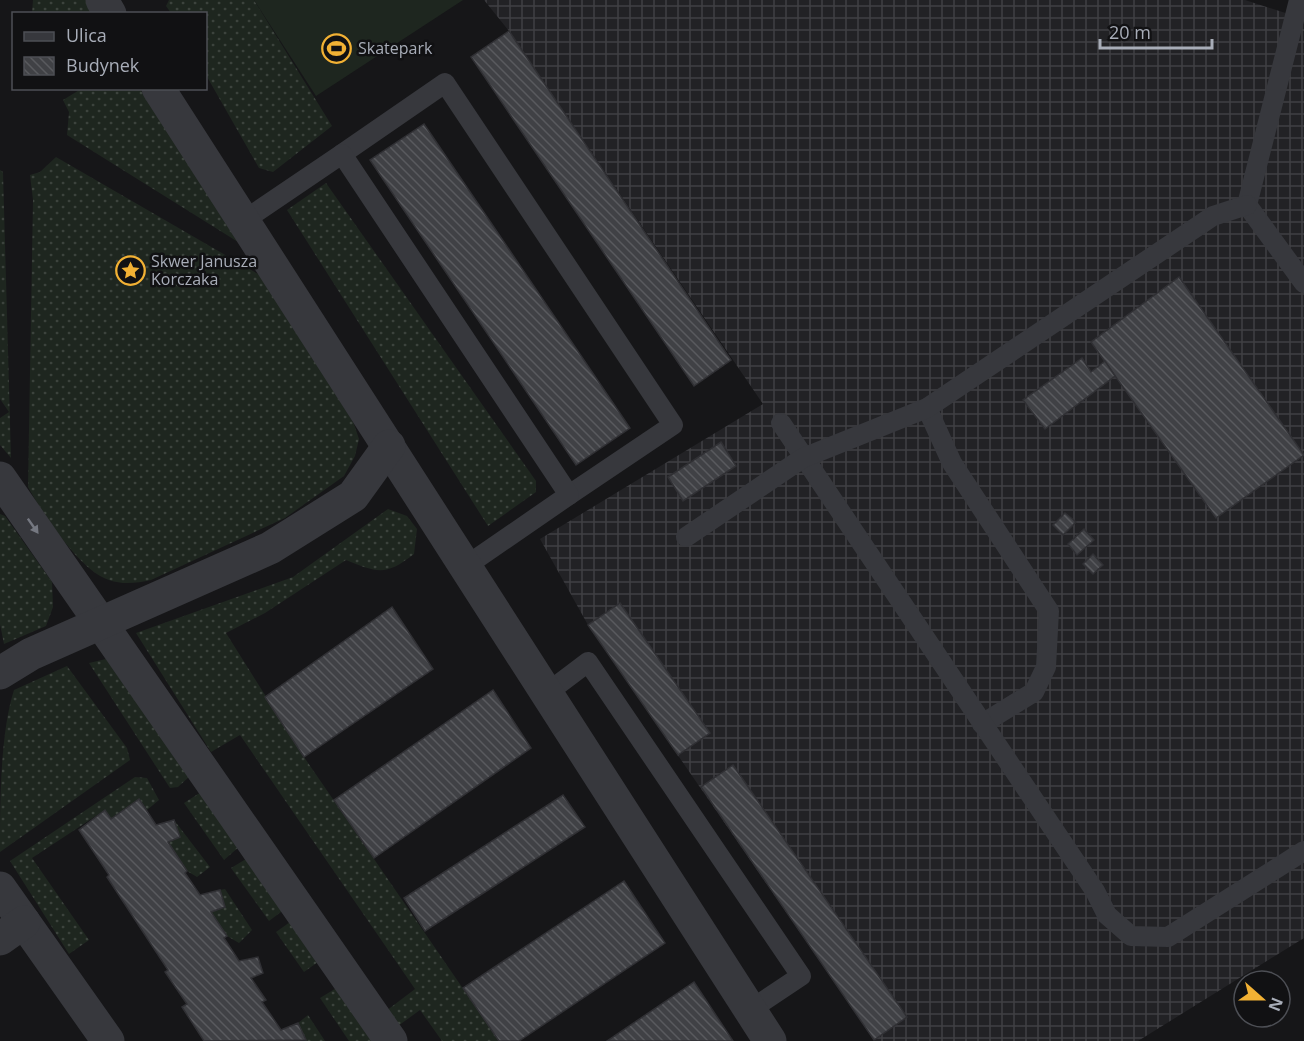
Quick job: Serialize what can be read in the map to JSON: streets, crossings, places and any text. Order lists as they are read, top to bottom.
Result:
{
  "places": {
    "sports": ["Skatepark"],
    "place": ["Skwer Janusza Korczaka"]
  },
  "legend": ["Ulica", "Budynek"],
  "scale_bar": "20 m",
  "north": "right"
}
